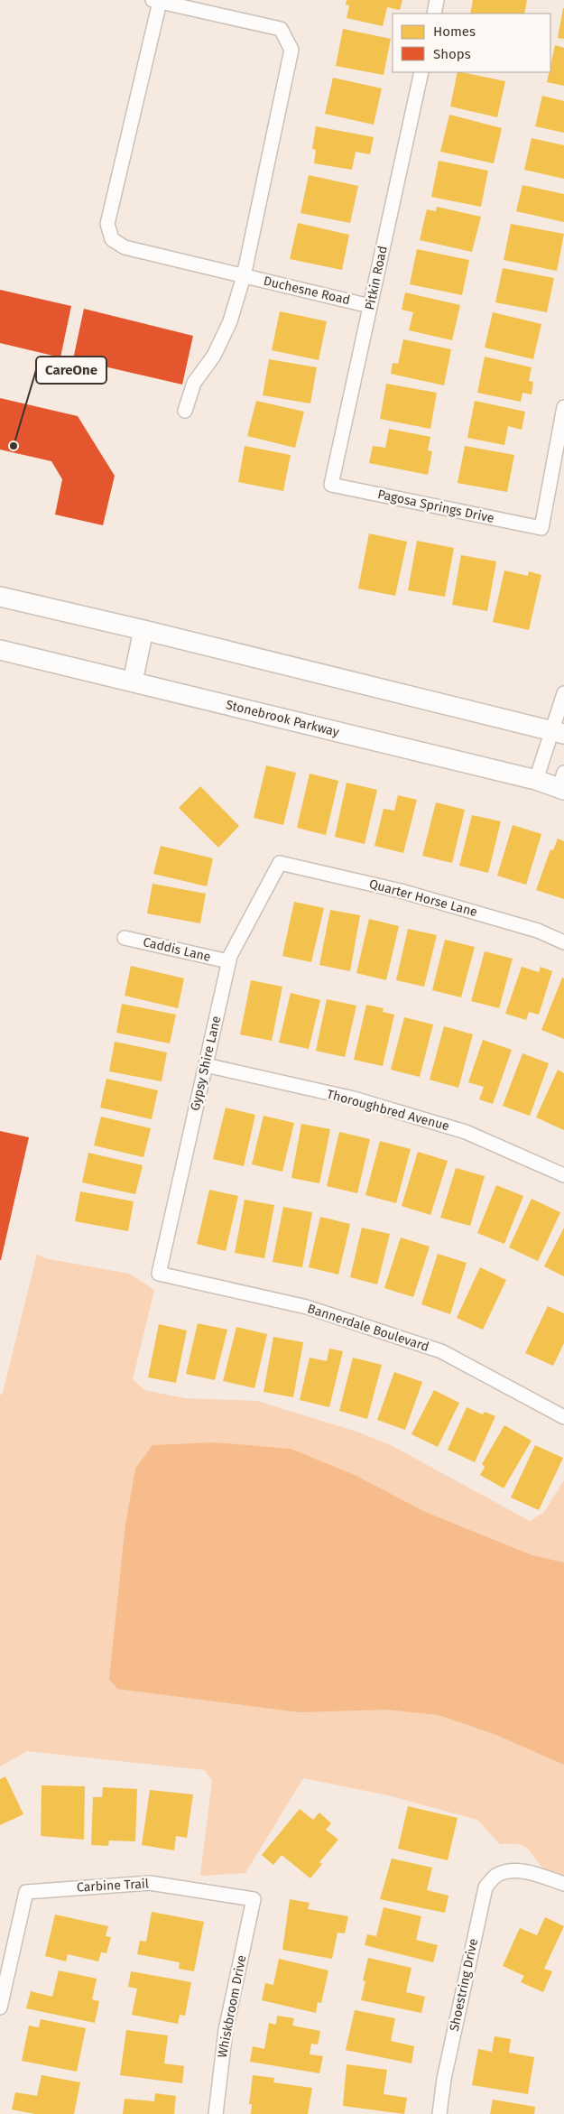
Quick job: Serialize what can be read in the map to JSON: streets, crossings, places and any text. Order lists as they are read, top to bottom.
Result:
{
  "streets": {
    "main road": ["Stonebrook Parkway"],
    "street": [
      "Pitkin Road",
      "Duchesne Road",
      "Pagosa Springs Drive",
      "Quarter Horse Lane",
      "Caddis Lane",
      "Gypsy Shire Lane",
      "Thoroughbred Avenue",
      "Bannerdale Boulevard",
      "Carbine Trail",
      "Shoestring Drive",
      "Whiskbroom Drive"
    ]
  },
  "crossings": [
    ["Pitkin Road", "Duchesne Road"],
    ["Pitkin Road", "Pagosa Springs Drive"],
    ["Quarter Horse Lane", "Gypsy Shire Lane"],
    ["Caddis Lane", "Gypsy Shire Lane"],
    ["Gypsy Shire Lane", "Thoroughbred Avenue"],
    ["Gypsy Shire Lane", "Bannerdale Boulevard"],
    ["Carbine Trail", "Whiskbroom Drive"]
  ],
  "places": ["CareOne"],
  "legend": ["Homes", "Shops"]
}
